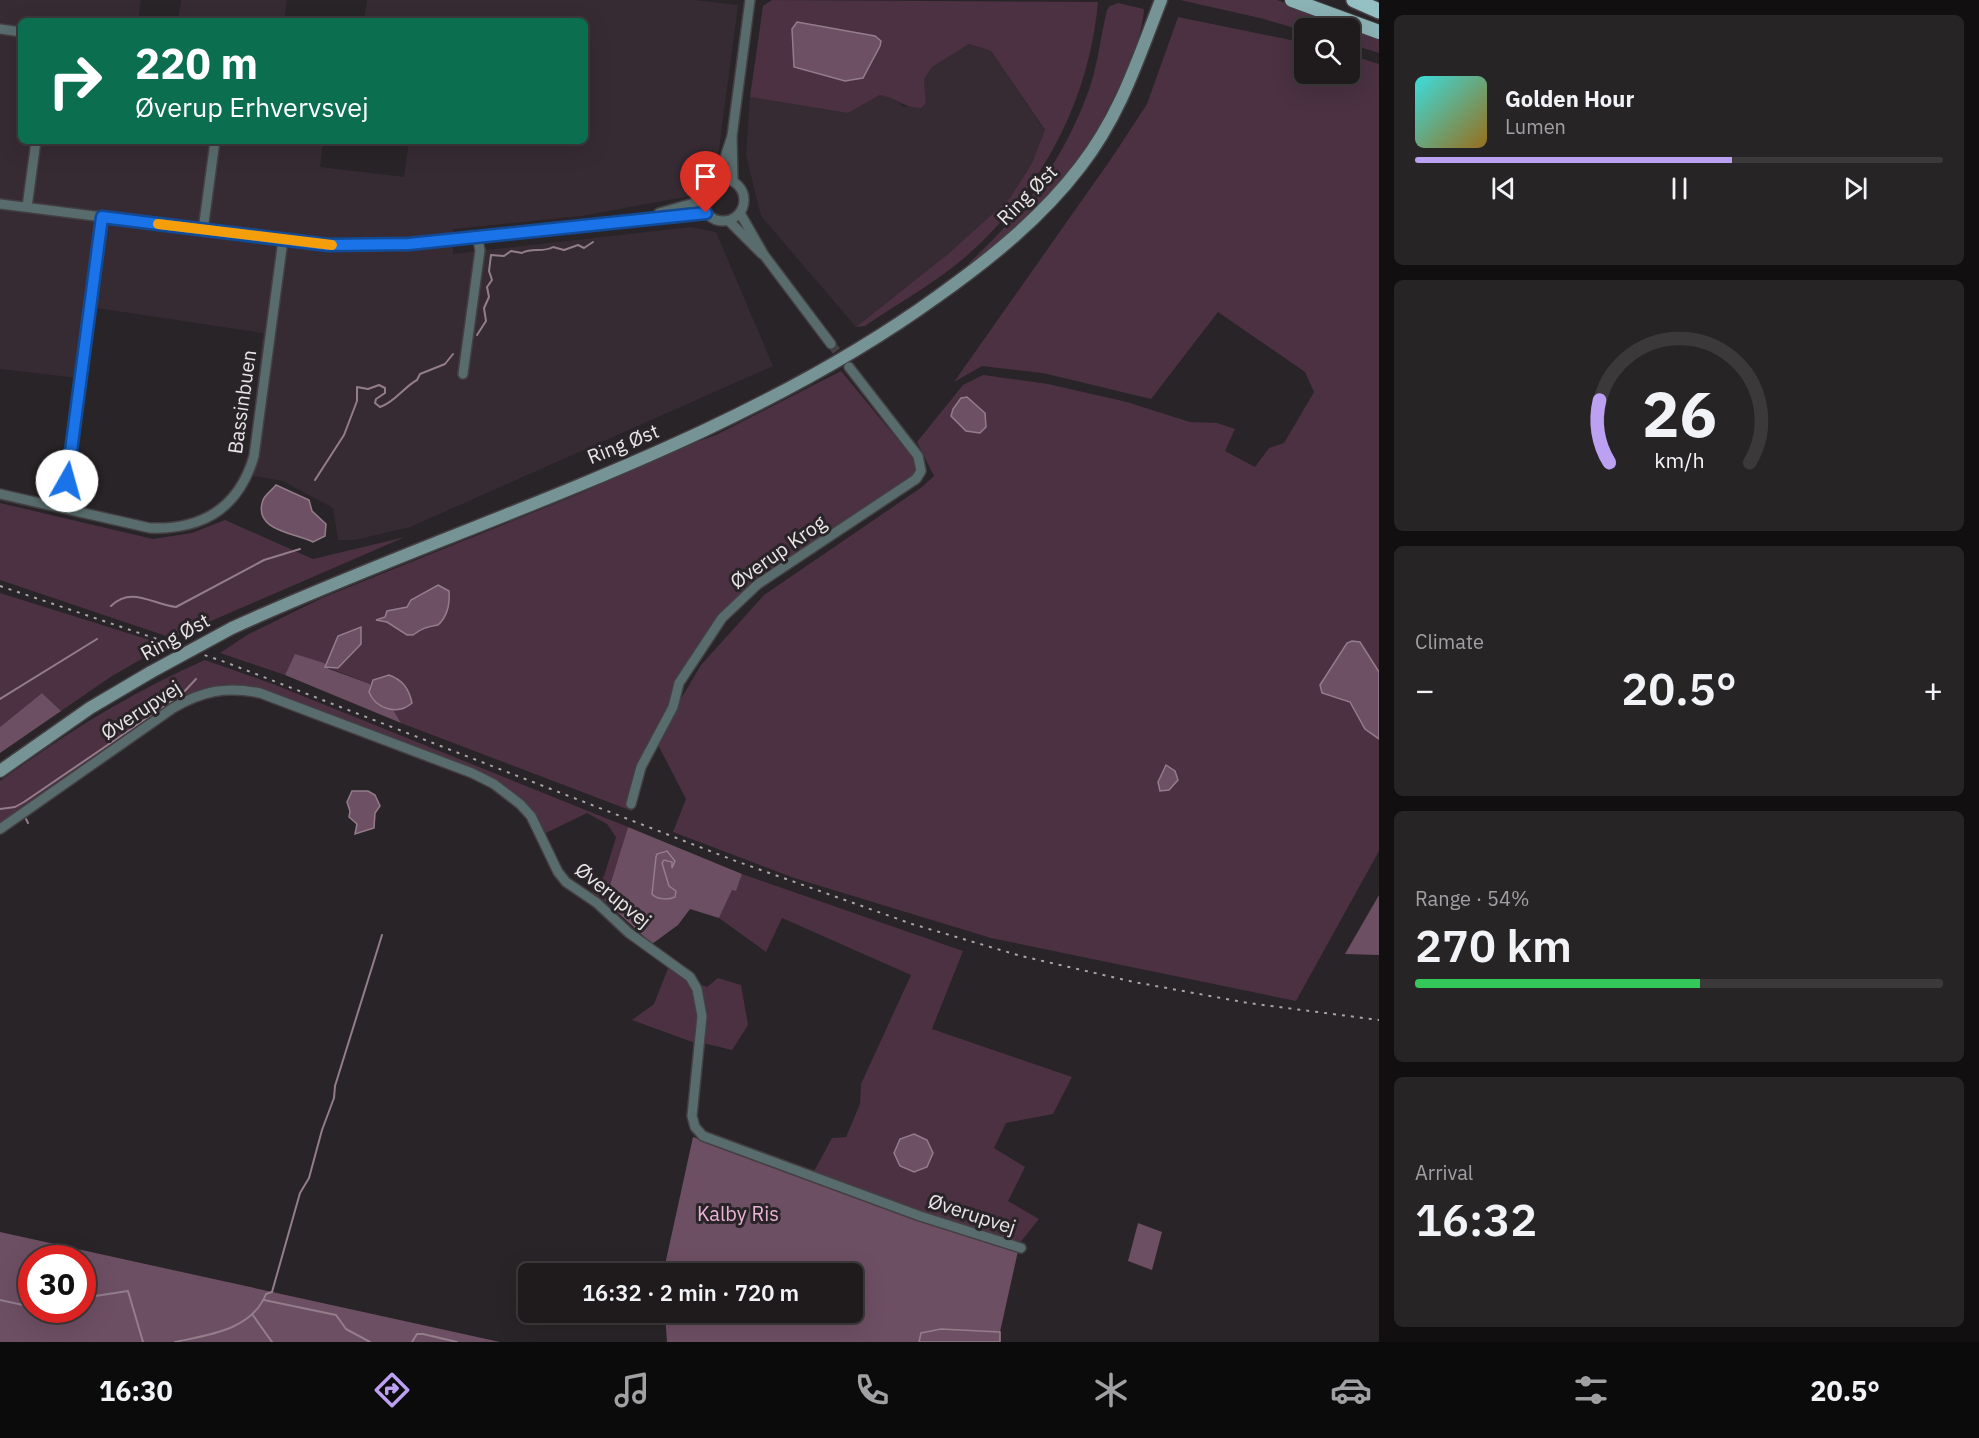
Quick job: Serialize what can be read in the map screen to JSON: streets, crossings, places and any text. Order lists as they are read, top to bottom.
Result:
{
  "streets": {
    "main road": ["Ring Øst"],
    "street": ["Bassinbuen", "Øverup Krog", "Øverupvej"]
  },
  "parks": ["Kalby Ris"],
  "page": {
    "turn": ["220 m", "Øverup Erhvervsvej"],
    "song": ["Golden Hour", "Lumen"],
    "tile": [
      "Climate",
      ["Range · 54%", "270 km"],
      ["Arrival", "16:32"]
    ],
    "heat": ["−", "20.5°", "+"],
    "limit": "30",
    "trip": "16:32 · 2 min · 720 m",
    "tabs": ["16:30", "20.5°"],
    "gauge": ["26", "km/h"]
  }
}
